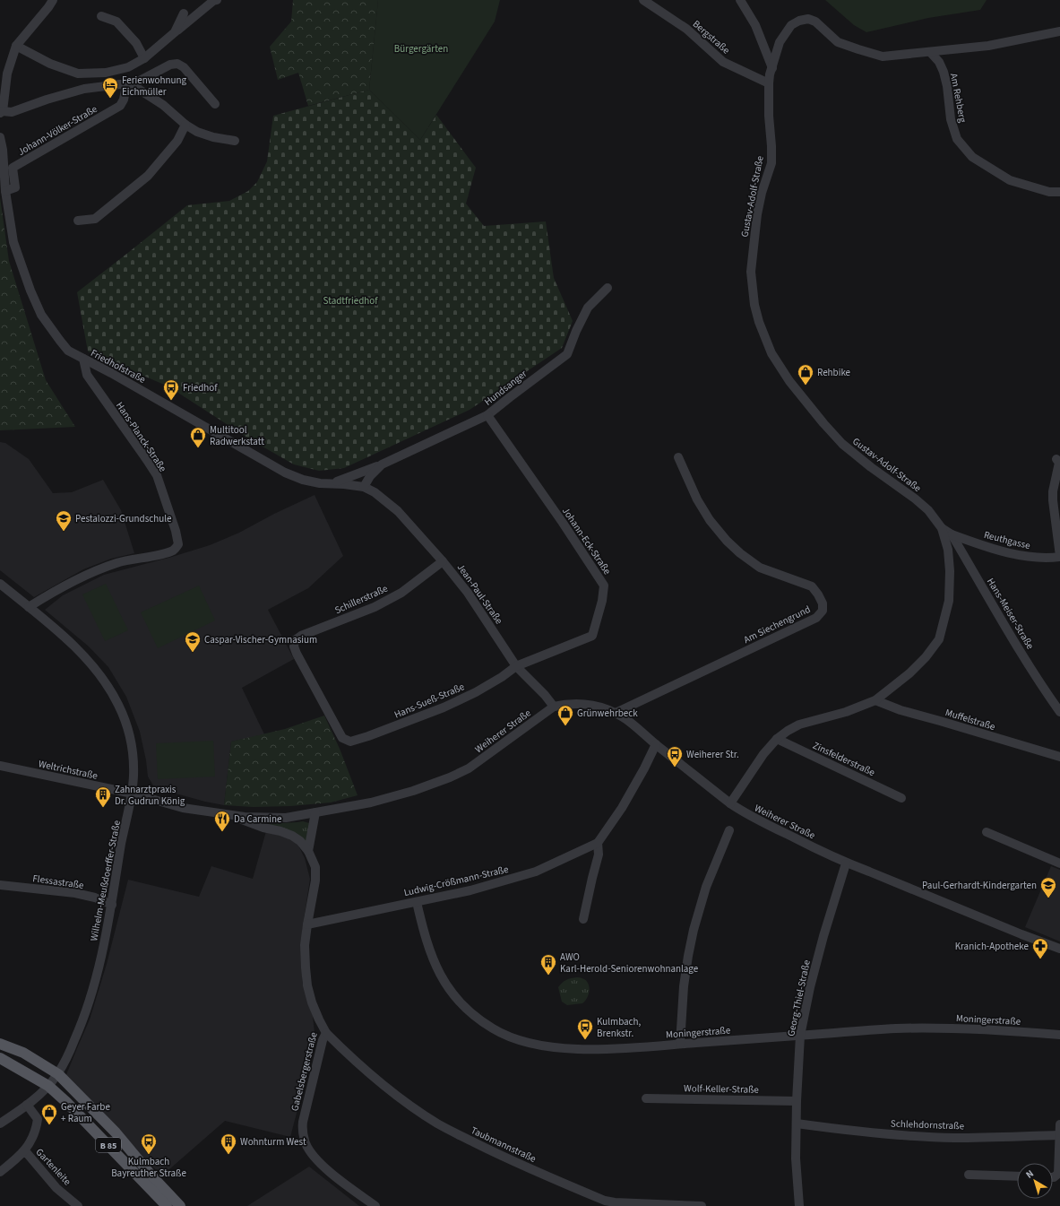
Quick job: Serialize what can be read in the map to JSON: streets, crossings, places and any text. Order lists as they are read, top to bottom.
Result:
{
  "streets": {
    "main road": ["B 85"],
    "street": [
      "Bergstraße",
      "Am Rehberg",
      "Johann-Völker-Straße",
      "Gustav-Adolf-Straße",
      "Friedhofstraße",
      "Hundsanger",
      "Hans-Planck-Straße",
      "Reuthgasse",
      "Johann-Eck-Straße",
      "Jean-Paul-Straße",
      "Schillerstraße",
      "Hans-Meiser-Straße",
      "Am Siechengrund",
      "Hans-Sueß-Straße",
      "Muffelstraße",
      "Weiherer Straße",
      "Zinsfelderstraße",
      "Weltrichstraße",
      "Wilhelm-Meußdoerffer-Straße",
      "Ludwig-Crößmann-Straße",
      "Flessastraße",
      "Georg-Thiel-Straße",
      "Moningerstraße",
      "Gabelsbergerstraße",
      "Wolf-Keller-Straße",
      "Schlehdornstraße",
      "Taubmannstraße",
      "Gartenleite"
    ]
  },
  "crossings": [
    ["Bergstraße", "Gustav-Adolf-Straße"],
    ["Johann-Völker-Straße", "Friedhofstraße"],
    ["Gustav-Adolf-Straße", "Hans-Meiser-Straße"],
    ["Friedhofstraße", "Hundsanger"],
    ["Friedhofstraße", "Hans-Planck-Straße"],
    ["Friedhofstraße", "Jean-Paul-Straße"],
    ["Hundsanger", "Johann-Eck-Straße"],
    ["Hundsanger", "Jean-Paul-Straße"],
    ["Hans-Planck-Straße", "Wilhelm-Meußdoerffer-Straße"],
    ["Reuthgasse", "Hans-Meiser-Straße"],
    ["Johann-Eck-Straße", "Jean-Paul-Straße"],
    ["Johann-Eck-Straße", "Hans-Sueß-Straße"],
    ["Jean-Paul-Straße", "Schillerstraße"],
    ["Jean-Paul-Straße", "Hans-Sueß-Straße"],
    ["Jean-Paul-Straße", "Weiherer Straße"],
    ["Schillerstraße", "Hans-Sueß-Straße"],
    ["Am Siechengrund", "Weiherer Straße"],
    ["Weiherer Straße", "Weltrichstraße"],
    ["Weiherer Straße", "Wilhelm-Meußdoerffer-Straße"],
    ["Weiherer Straße", "Georg-Thiel-Straße"],
    ["Weiherer Straße", "Gabelsbergerstraße"],
    ["Weltrichstraße", "Wilhelm-Meußdoerffer-Straße"],
    ["Wilhelm-Meußdoerffer-Straße", "Flessastraße"],
    ["Wilhelm-Meußdoerffer-Straße", "B 85"],
    ["Wilhelm-Meußdoerffer-Straße", "Gartenleite"],
    ["Ludwig-Crößmann-Straße", "Moningerstraße"],
    ["Ludwig-Crößmann-Straße", "Gabelsbergerstraße"],
    ["Georg-Thiel-Straße", "Moningerstraße"],
    ["Georg-Thiel-Straße", "Wolf-Keller-Straße"],
    ["Georg-Thiel-Straße", "Schlehdornstraße"],
    ["Gabelsbergerstraße", "Taubmannstraße"]
  ],
  "parks": ["Bürgergärten", "Stadtfriedhof"],
  "places": {
    "hotel": ["Ferienwohnung Eichmüller"],
    "shop": [
      "Rehbike",
      "Multitool Radwerkstatt",
      "Grünwehrbeck",
      "Geyer Farbe + Raum"
    ],
    "bus stop": [
      "Friedhof",
      "Weiherer Str.",
      "Kulmbach, Brenkstr.",
      "Kulmbach Bayreuther Straße"
    ],
    "school or university": ["Pestalozzi-Grundschule", "Caspar-Vischer-Gymnasium", "Paul-Gerhardt-Kindergarten"],
    "building": ["Zahnarztpraxis Dr. Gudrun König", "AWO Karl-Herold-Seniorenwohnanlage", "Wohnturm West"],
    "restaurant": ["Da Carmine"],
    "pharmacy": ["Kranich-Apotheke"]
  },
  "north": "top left"
}
